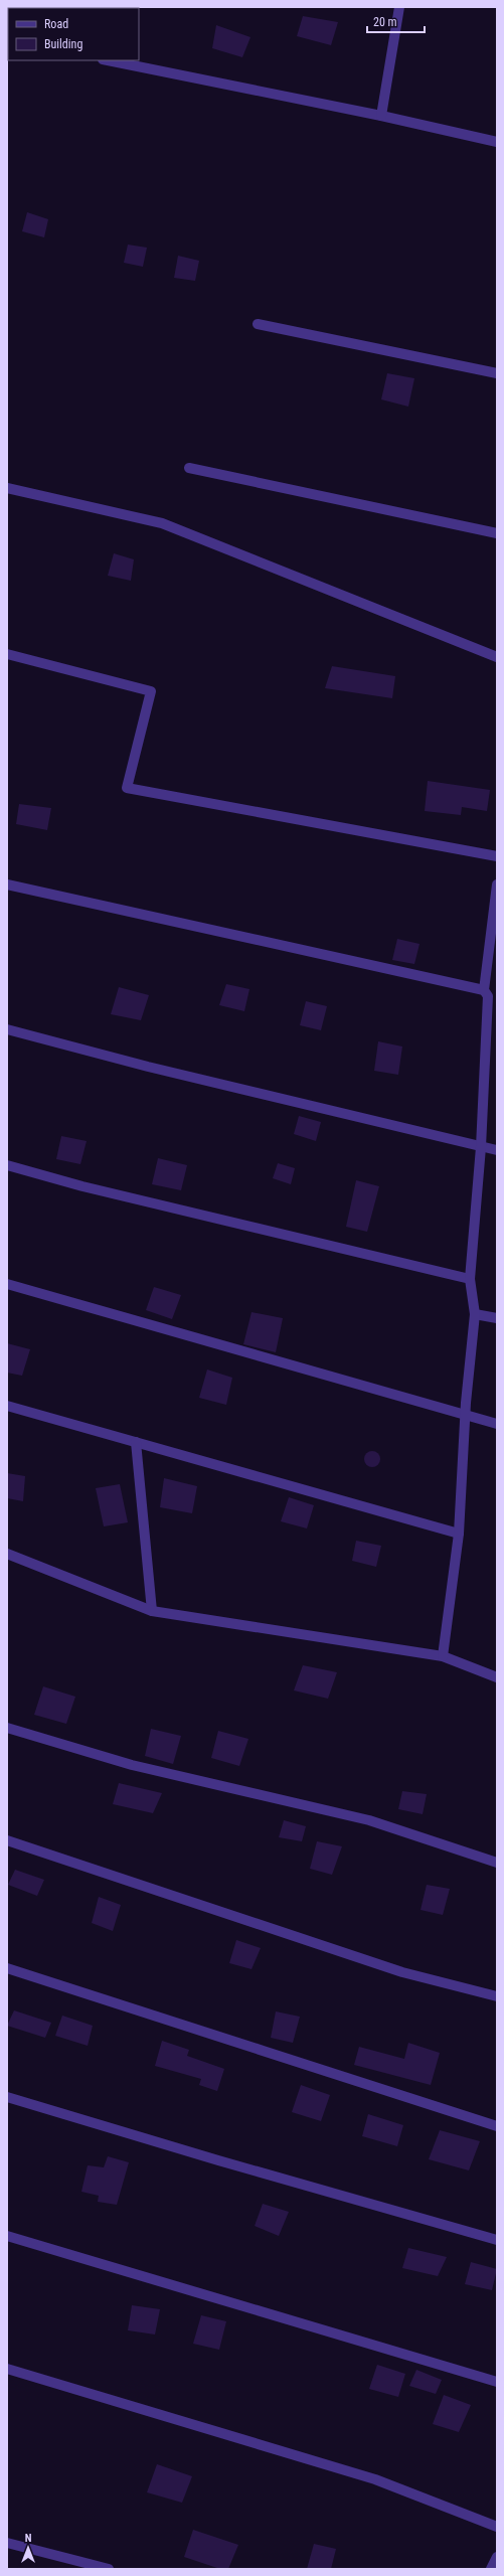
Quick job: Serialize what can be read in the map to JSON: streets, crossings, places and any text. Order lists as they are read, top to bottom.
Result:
{
  "legend": ["Road", "Building"],
  "scale_bar": "20 m",
  "north": "top"
}
